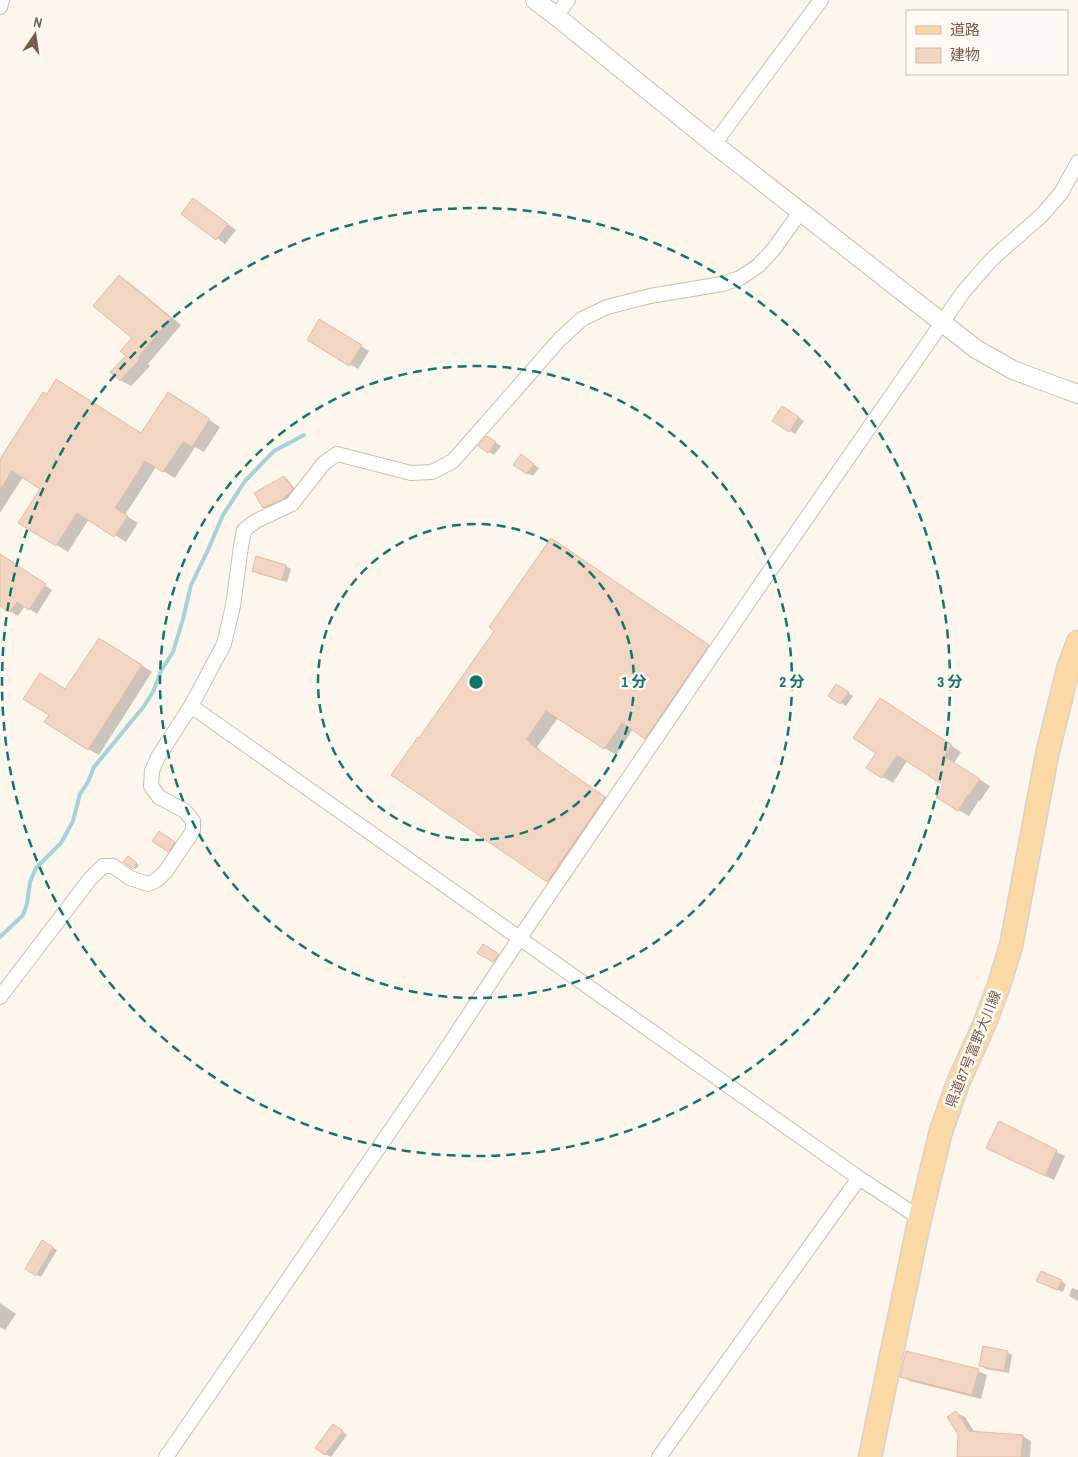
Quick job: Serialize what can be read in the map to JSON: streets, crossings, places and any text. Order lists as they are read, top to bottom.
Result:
{
  "streets": {
    "main road": ["県道87号富野大川線"]
  },
  "legend": ["道路", "建物"],
  "north": "top",
  "rings": ["1 分", "2 分", "3 分"]
}
